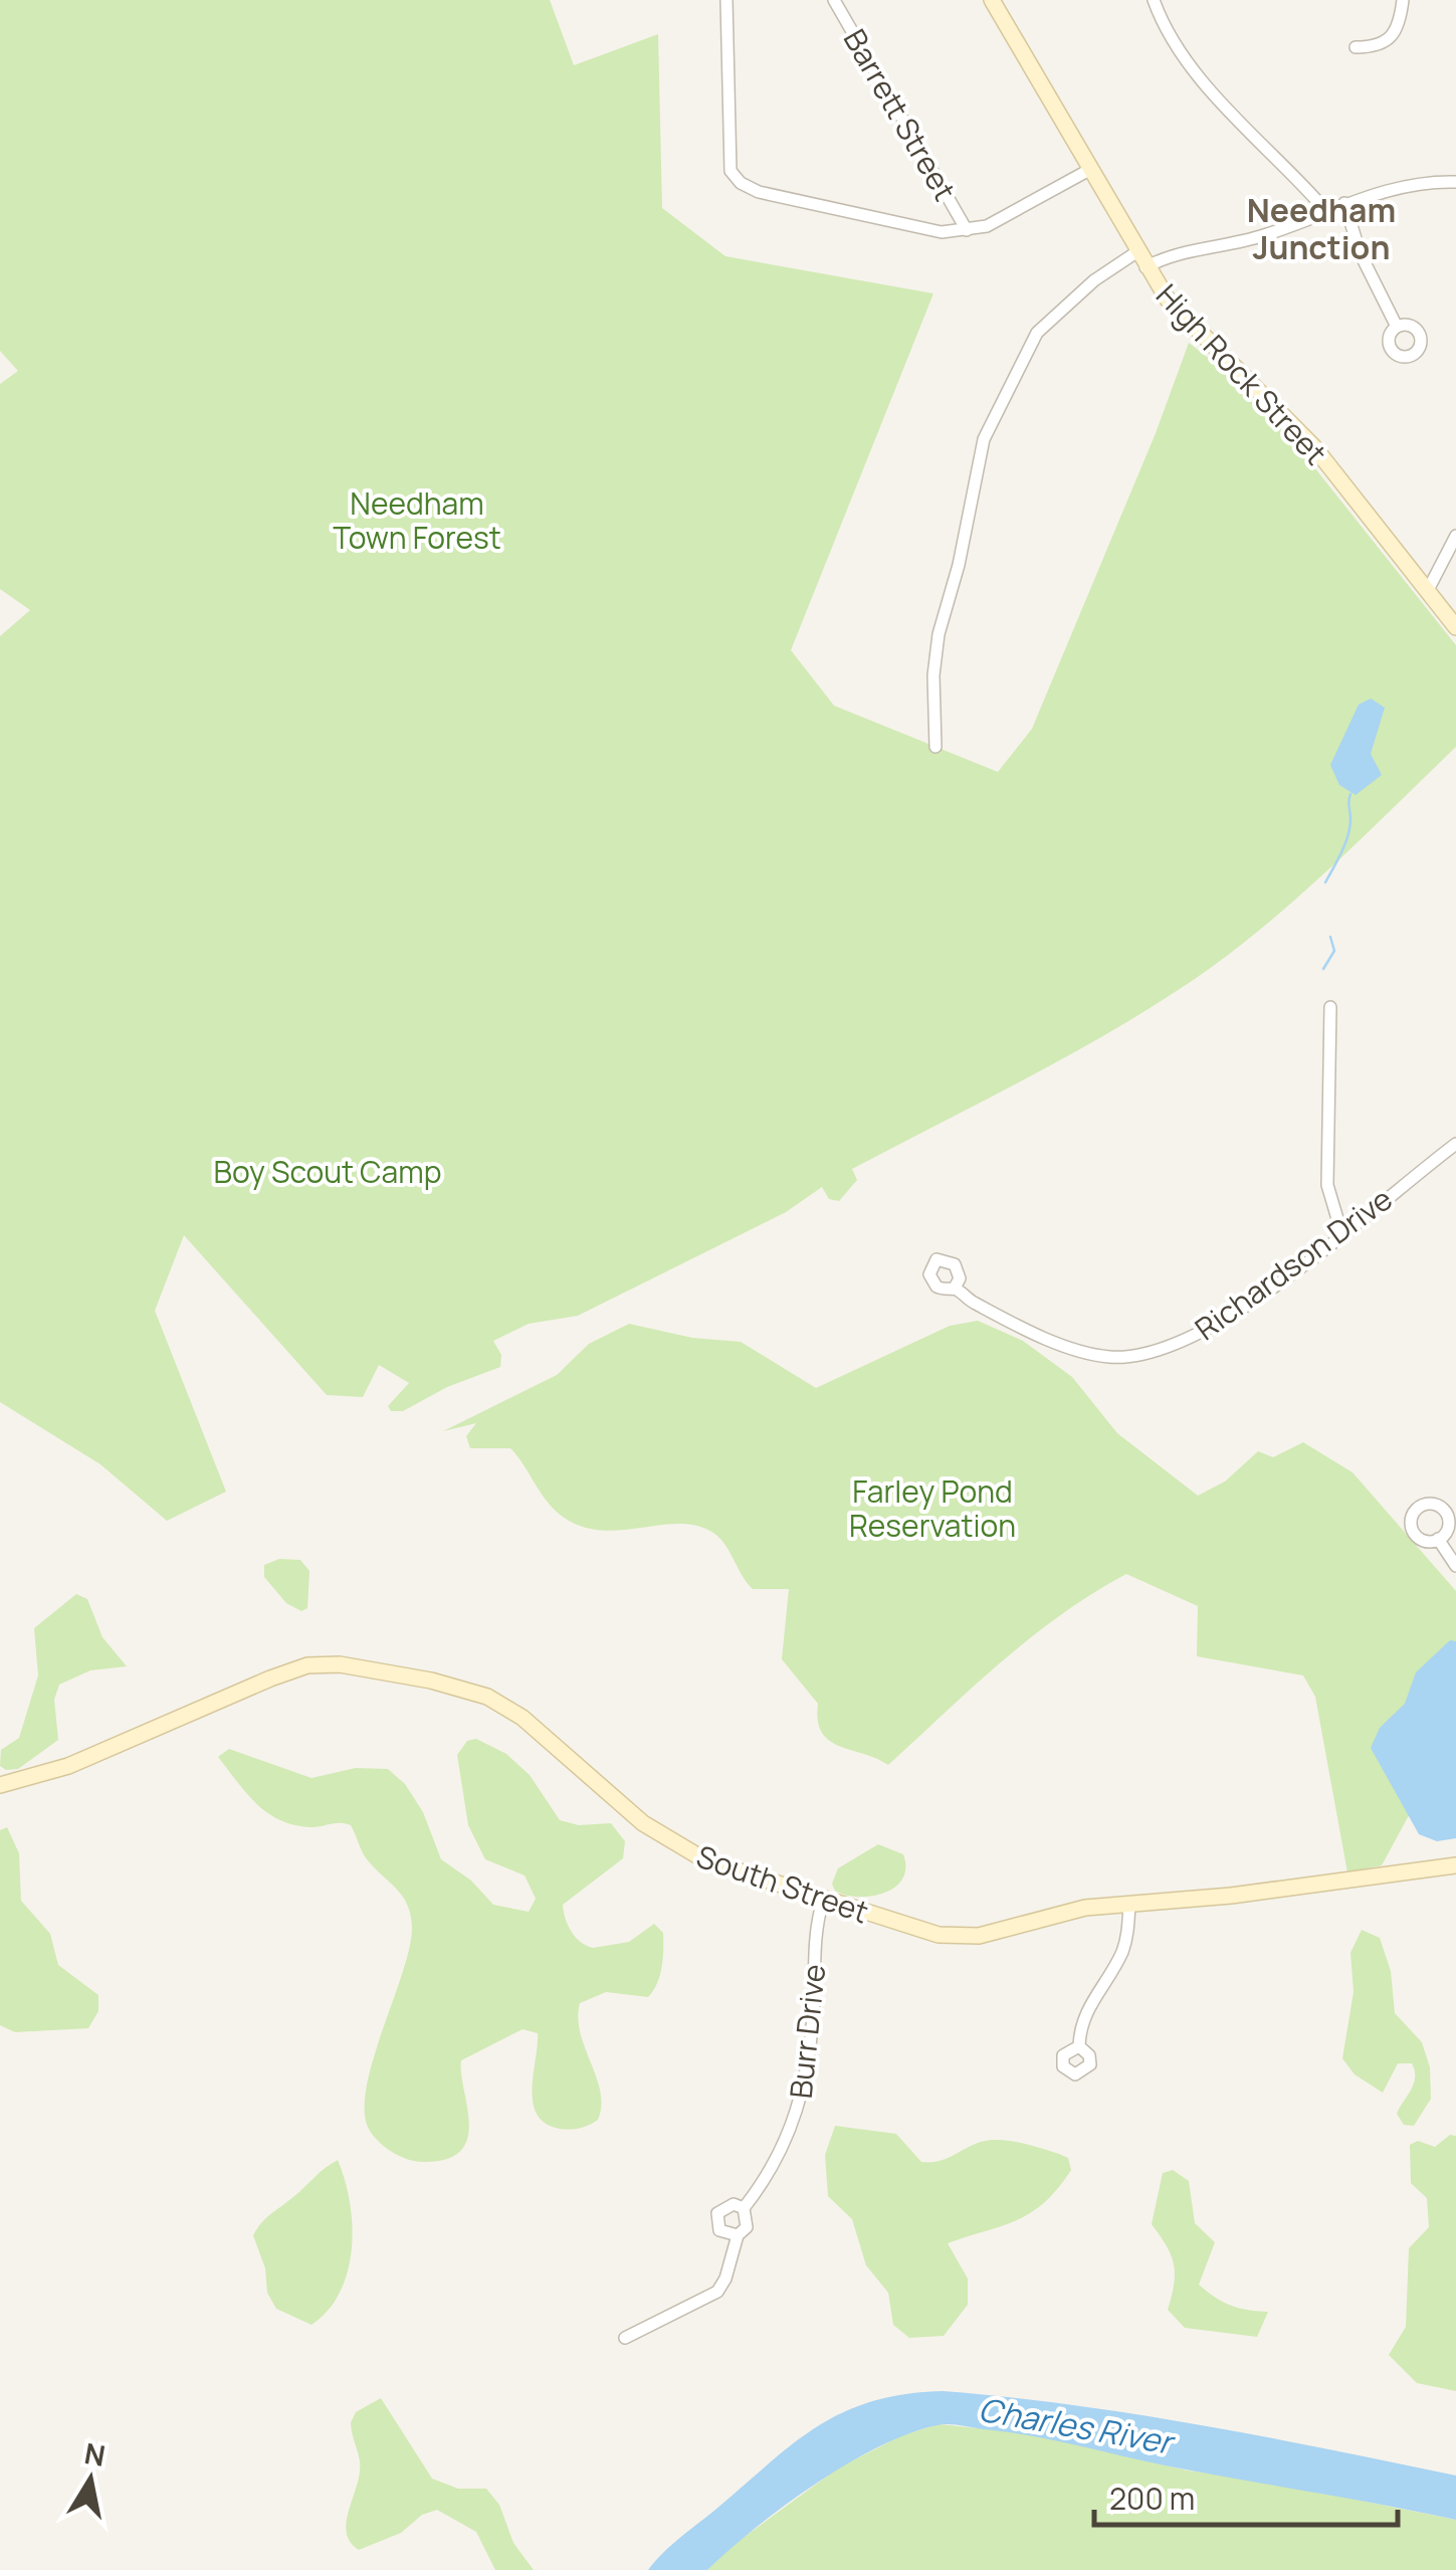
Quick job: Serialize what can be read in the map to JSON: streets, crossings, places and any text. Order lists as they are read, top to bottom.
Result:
{
  "streets": {
    "street": [
      "Barrett Street",
      "High Rock Street",
      "Richardson Drive",
      "South Street",
      "Burr Drive"
    ]
  },
  "crossings": [
    ["South Street", "Burr Drive"]
  ],
  "districts": ["Needham Junction"],
  "water": ["Charles River"],
  "parks": ["Needham Town Forest", "Boy Scout Camp", "Farley Pond Reservation"],
  "scale_bar": "200 m",
  "north": "top"
}
